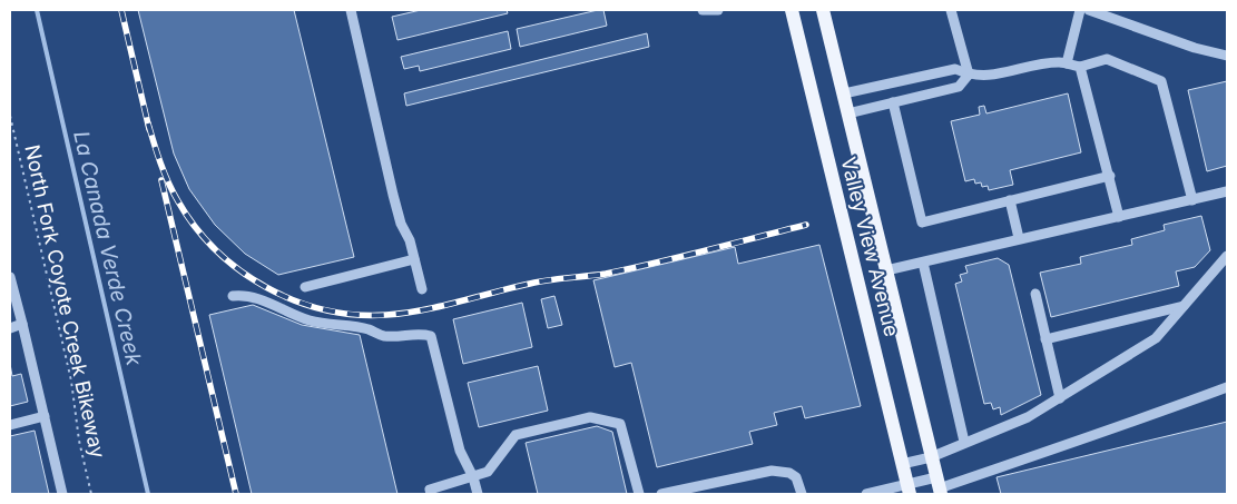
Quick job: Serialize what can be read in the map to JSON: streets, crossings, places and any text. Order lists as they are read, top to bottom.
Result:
{
  "streets": {
    "main road": ["Valley View Avenue"],
    "path": ["North Fork Coyote Creek Bikeway"]
  },
  "water": ["La Canada Verde Creek"]
}
